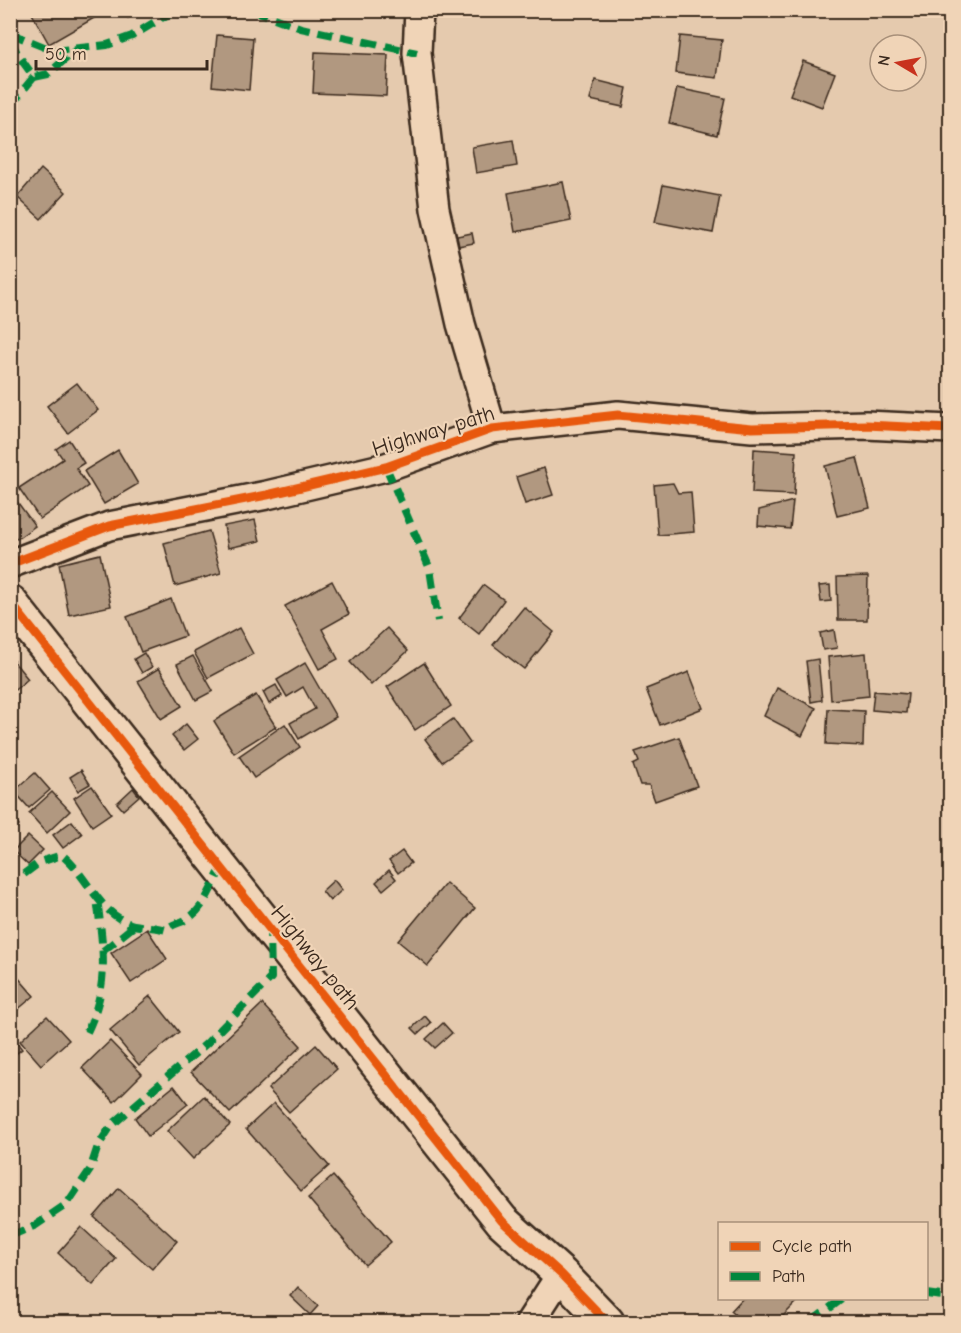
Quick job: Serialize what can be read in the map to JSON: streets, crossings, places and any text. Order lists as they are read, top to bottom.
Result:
{
  "streets": {
    "street": ["Highway path"]
  },
  "legend": ["Cycle path", "Path"],
  "scale_bar": "50 m",
  "north": "left"
}
